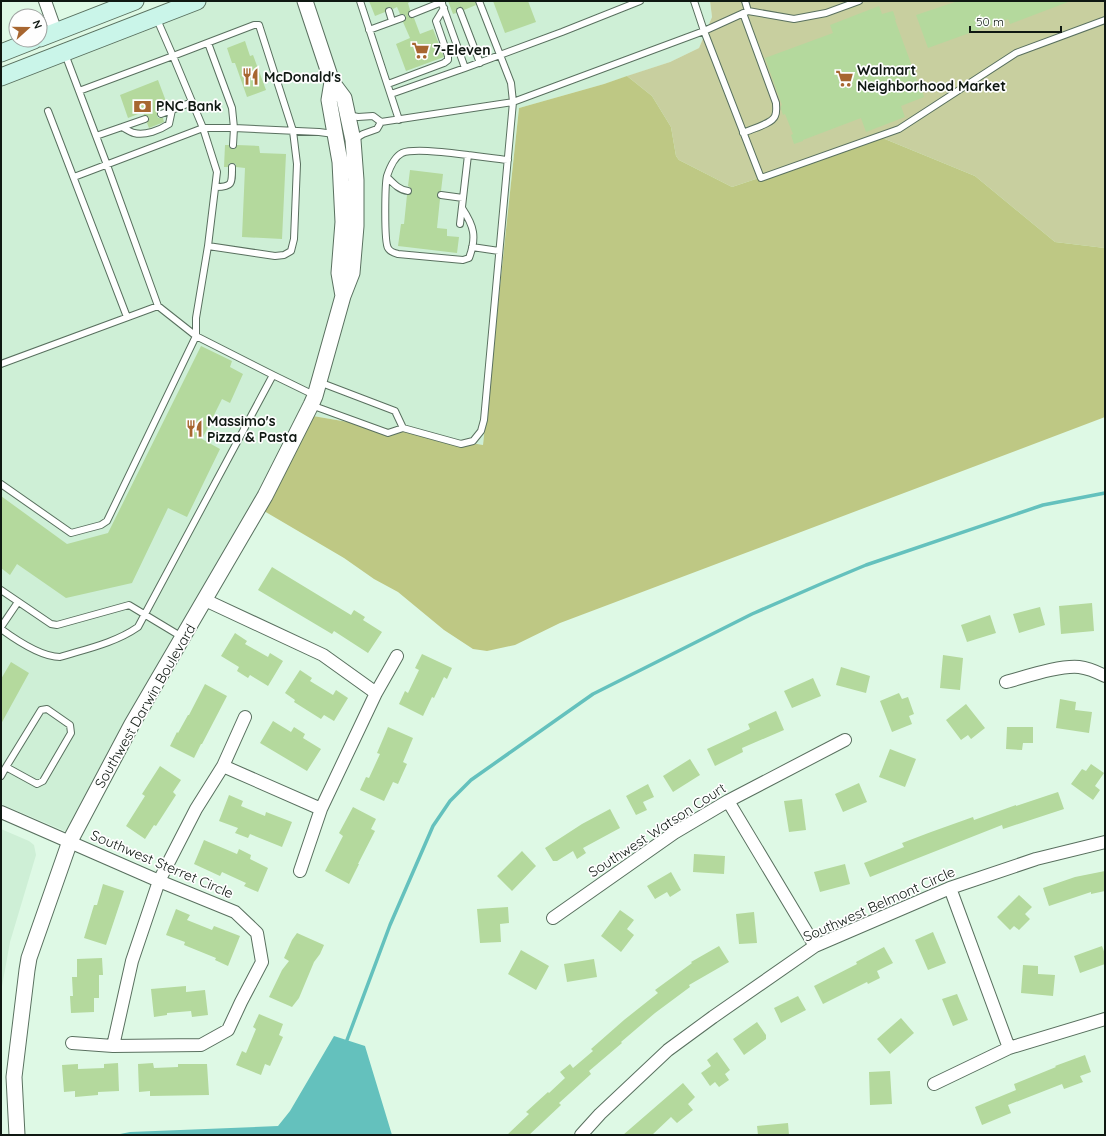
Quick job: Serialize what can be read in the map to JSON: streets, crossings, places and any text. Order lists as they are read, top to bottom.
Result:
{
  "streets": {
    "street": [
      "Southwest Darwin Boulevard",
      "Southwest Watson Court",
      "Southwest Sterret Circle",
      "Southwest Belmont Circle"
    ]
  },
  "crossings": [
    ["Southwest Darwin Boulevard", "Southwest Sterret Circle"]
  ],
  "places": {
    "supermarket": ["7-Eleven", "Walmart Neighborhood Market"],
    "restaurant": ["McDonald's", "Massimo's Pizza & Pasta"],
    "bank": ["PNC Bank"]
  },
  "scale_bar": "50 m",
  "north": "right"
}
